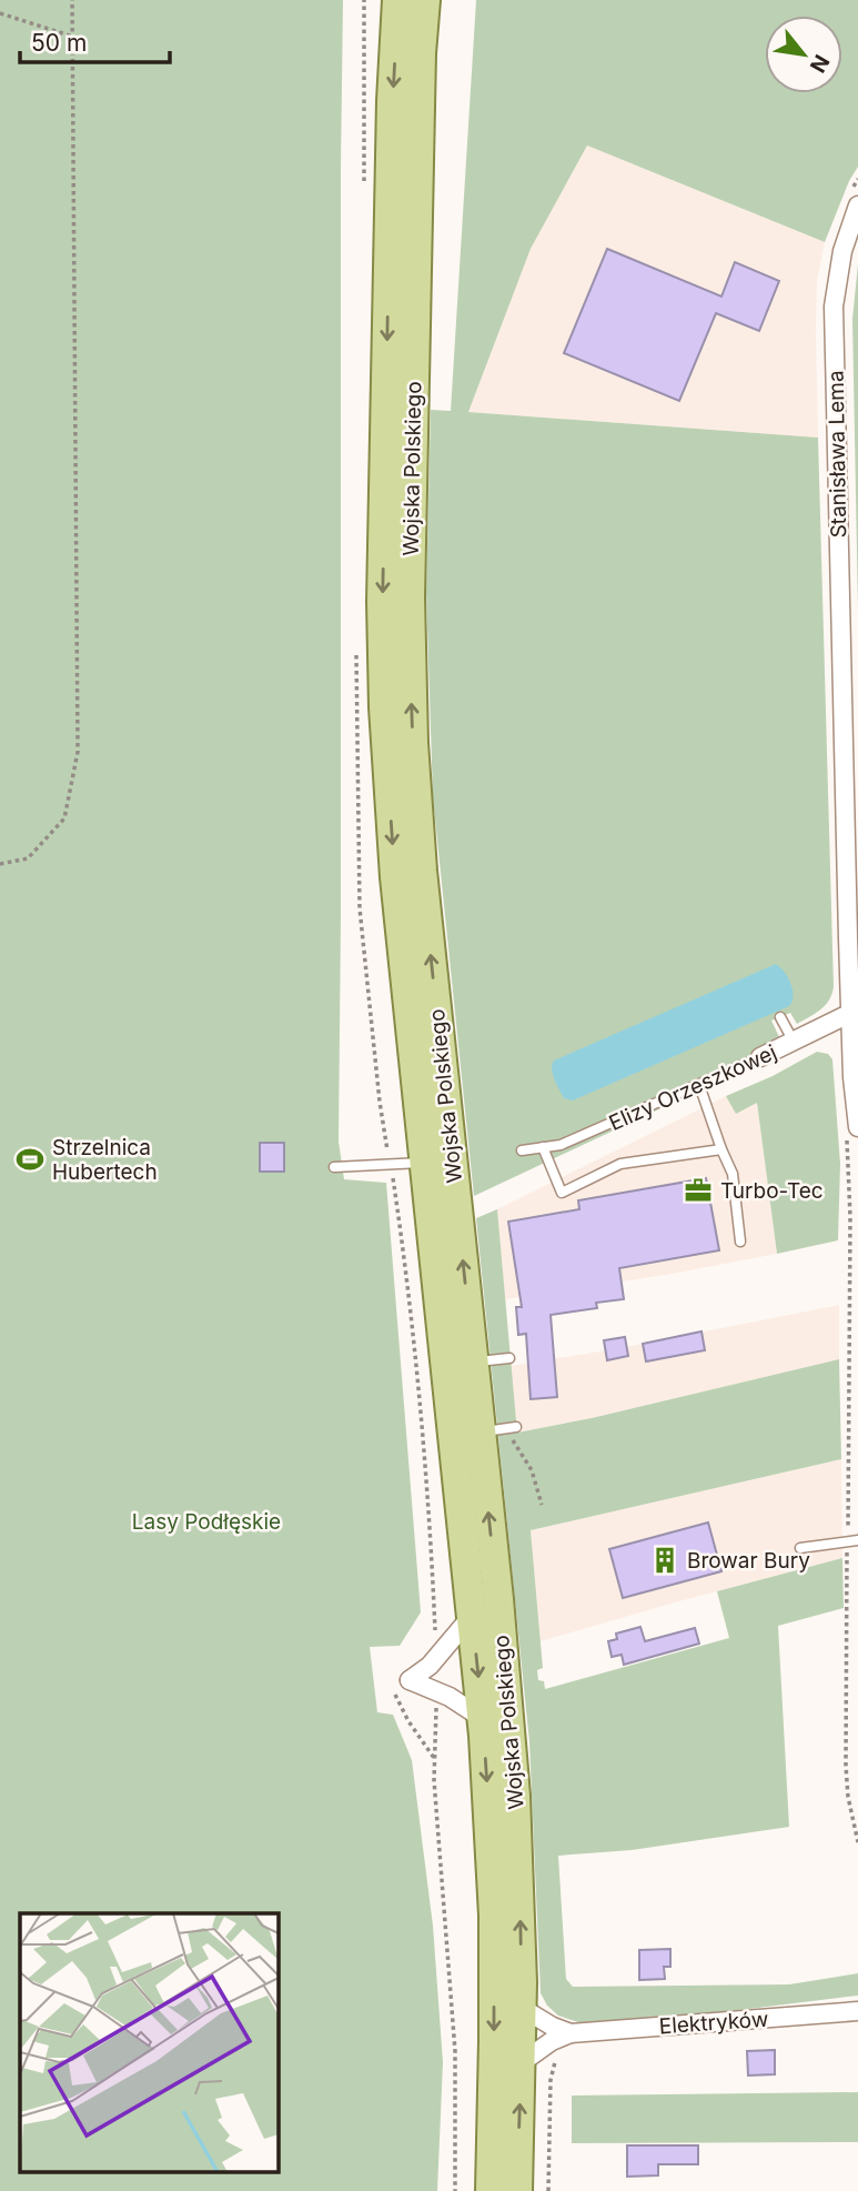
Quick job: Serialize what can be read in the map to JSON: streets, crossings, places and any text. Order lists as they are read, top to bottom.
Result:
{
  "streets": {
    "main road": ["Wojska Polskiego"],
    "street": ["Stanisława Lema", "Elizy Orzeszkowej", "Elektryków"]
  },
  "crossings": [
    ["Stanisława Lema", "Elizy Orzeszkowej"],
    ["Wojska Polskiego", "Elektryków"]
  ],
  "parks": ["Lasy Podłęskie"],
  "places": {
    "sports": ["Strzelnica Hubertech"],
    "office": ["Turbo-Tec"],
    "building": ["Browar Bury"]
  },
  "scale_bar": "50 m",
  "north": "bottom right"
}
